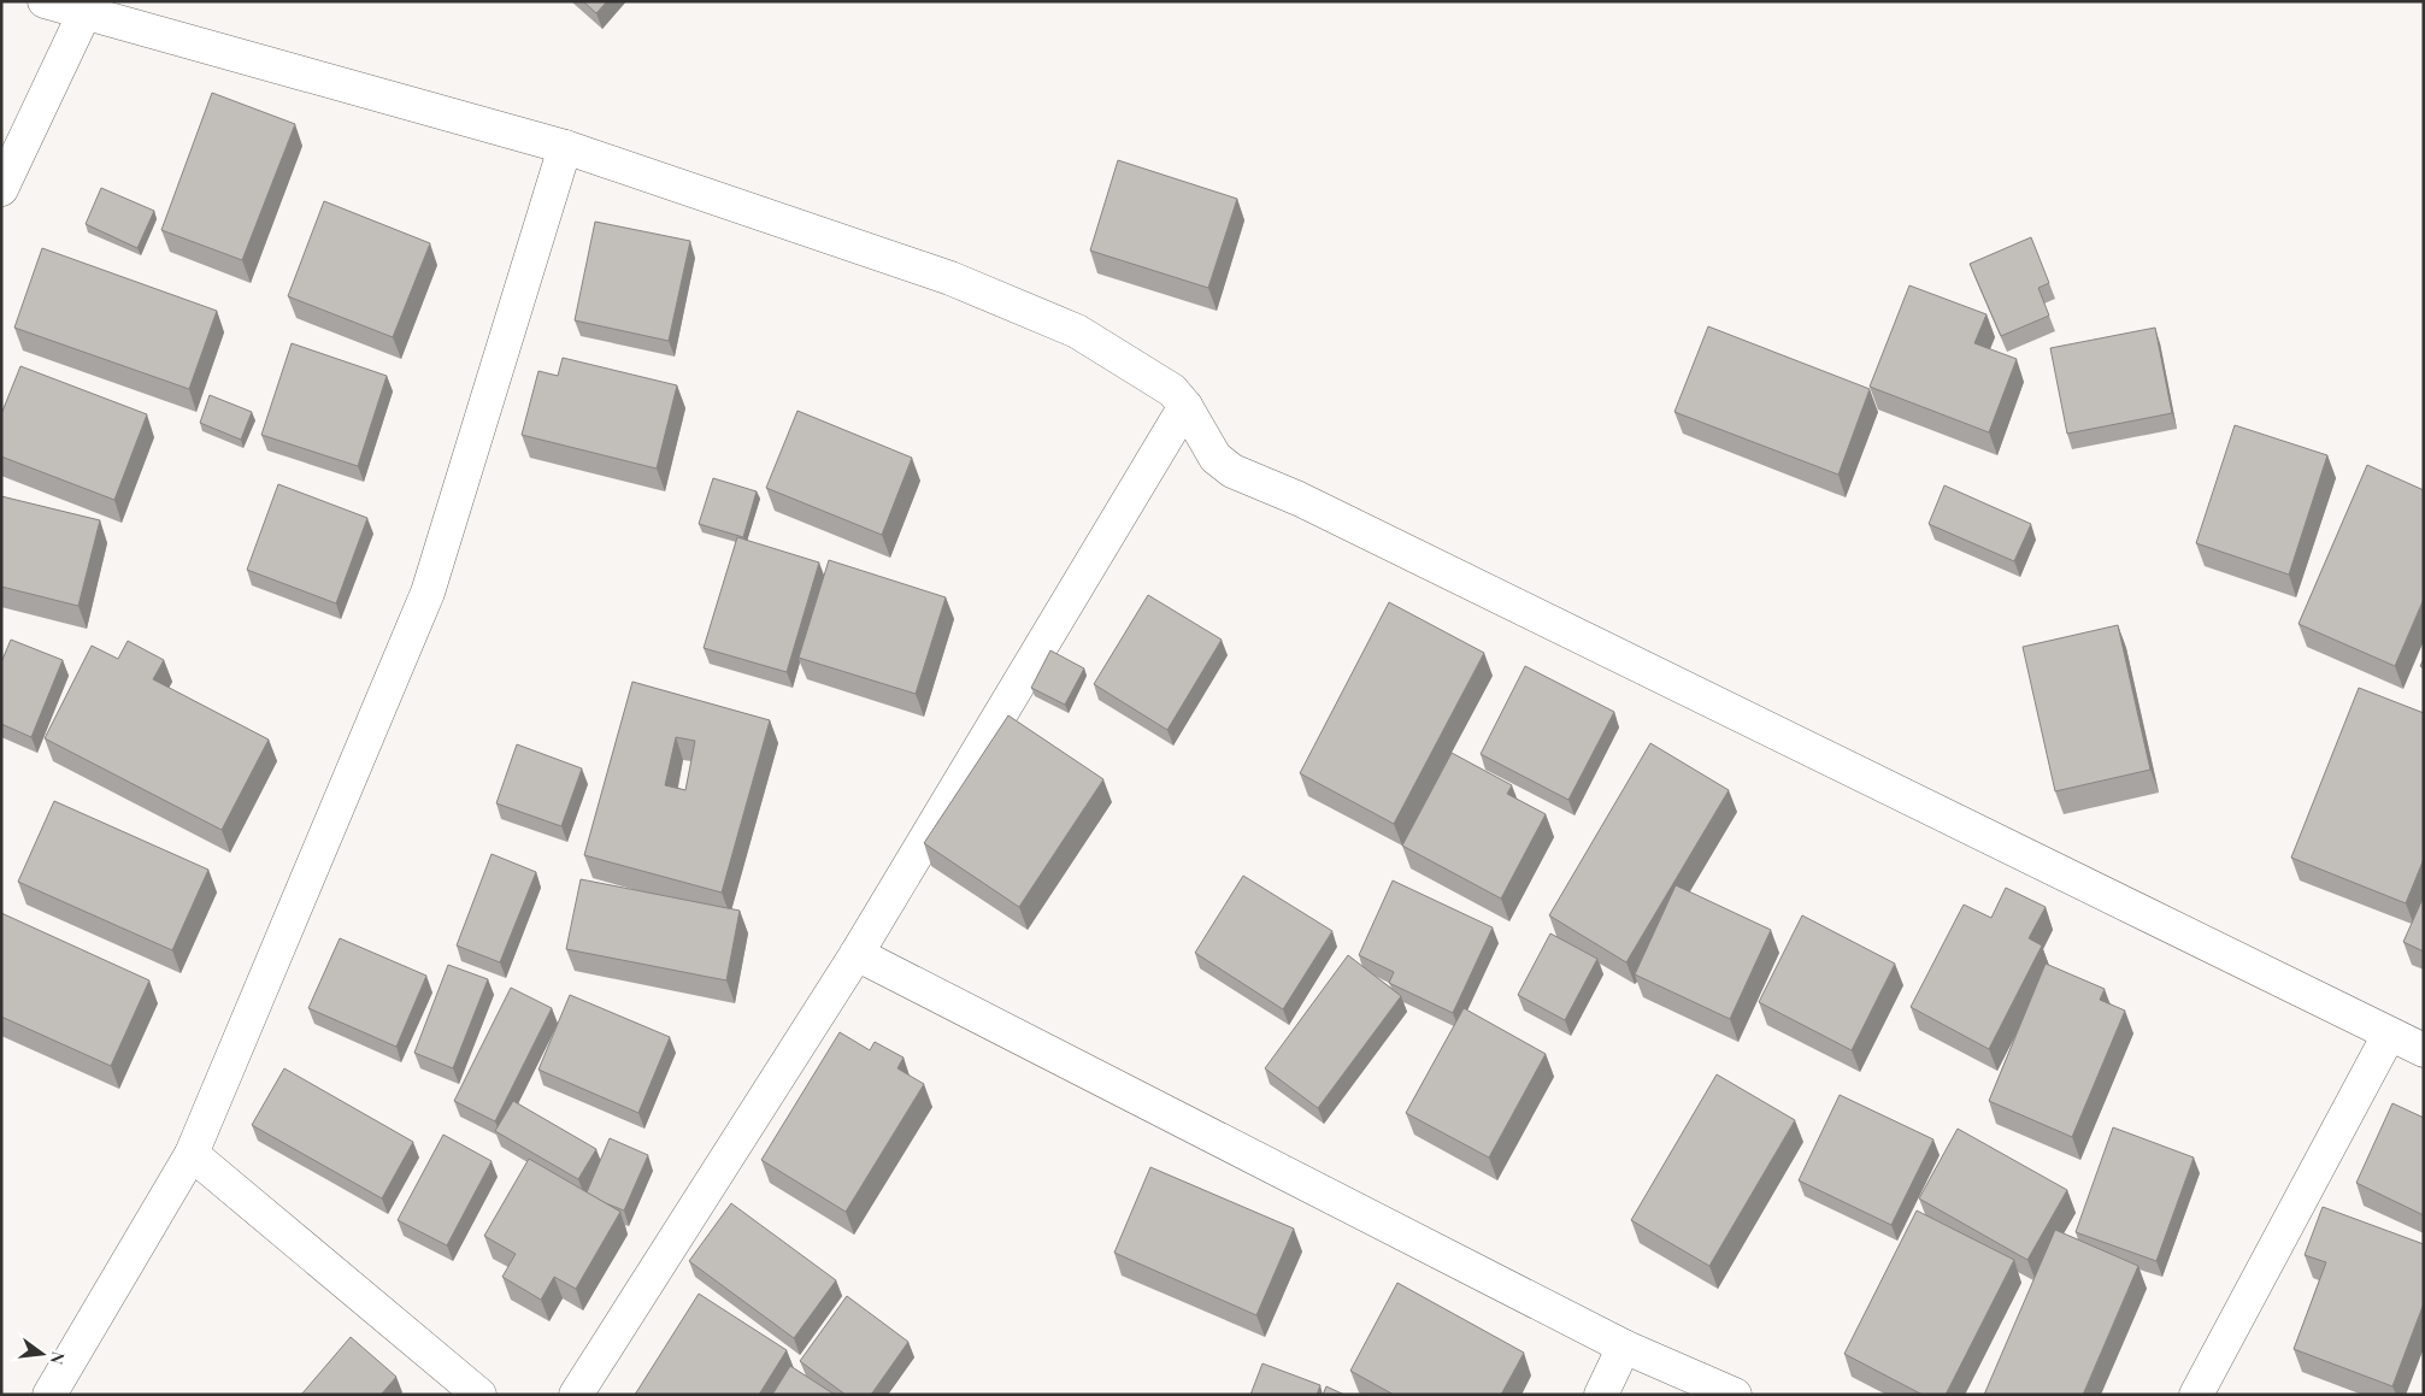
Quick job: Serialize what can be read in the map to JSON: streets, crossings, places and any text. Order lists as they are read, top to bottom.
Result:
{
  "north": "right"
}
